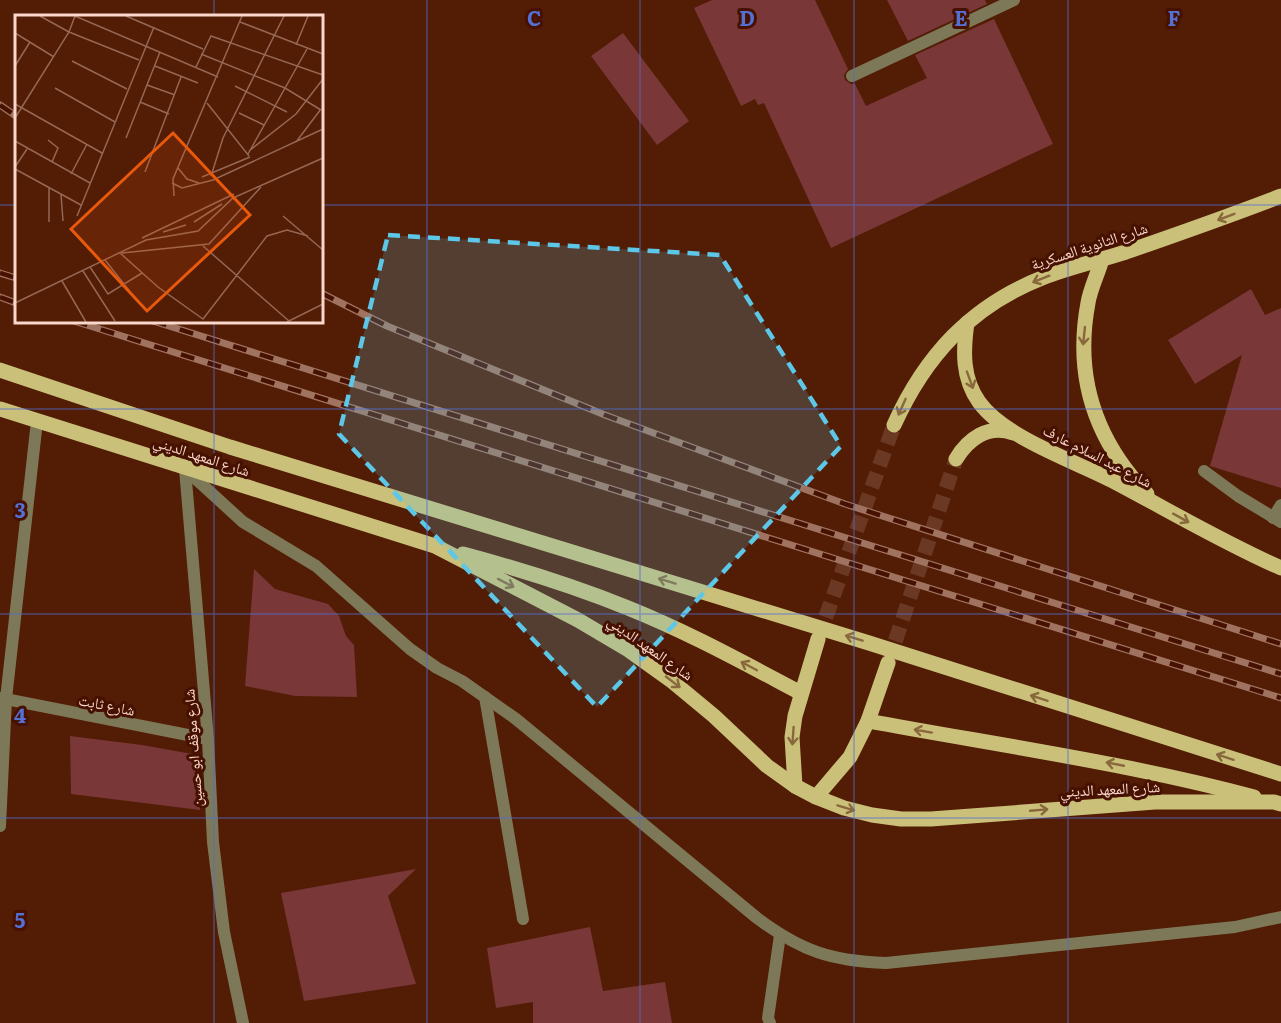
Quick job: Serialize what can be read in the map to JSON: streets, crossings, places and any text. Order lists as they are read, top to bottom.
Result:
{
  "streets": {
    "main road": ["شارع الثانوية العسكرية", "شارع المعهد الديني", "شارع عبد السلام عارف"],
    "street": ["شارع ثابت", "شارع موقف ابو حسين"]
  },
  "crossings": [
    ["شارع الثانوية العسكرية", "شارع عبد السلام عارف"],
    ["شارع المعهد الديني", "شارع موقف ابو حسين"],
    ["شارع ثابت", "شارع موقف ابو حسين"]
  ],
  "one_way": ["شارع الثانوية العسكرية", "شارع عبد السلام عارف"],
  "grid": {
    "columns": [
      "C",
      "D",
      "E",
      "F"
    ],
    "rows": ["3", "4", "5"]
  }
}
